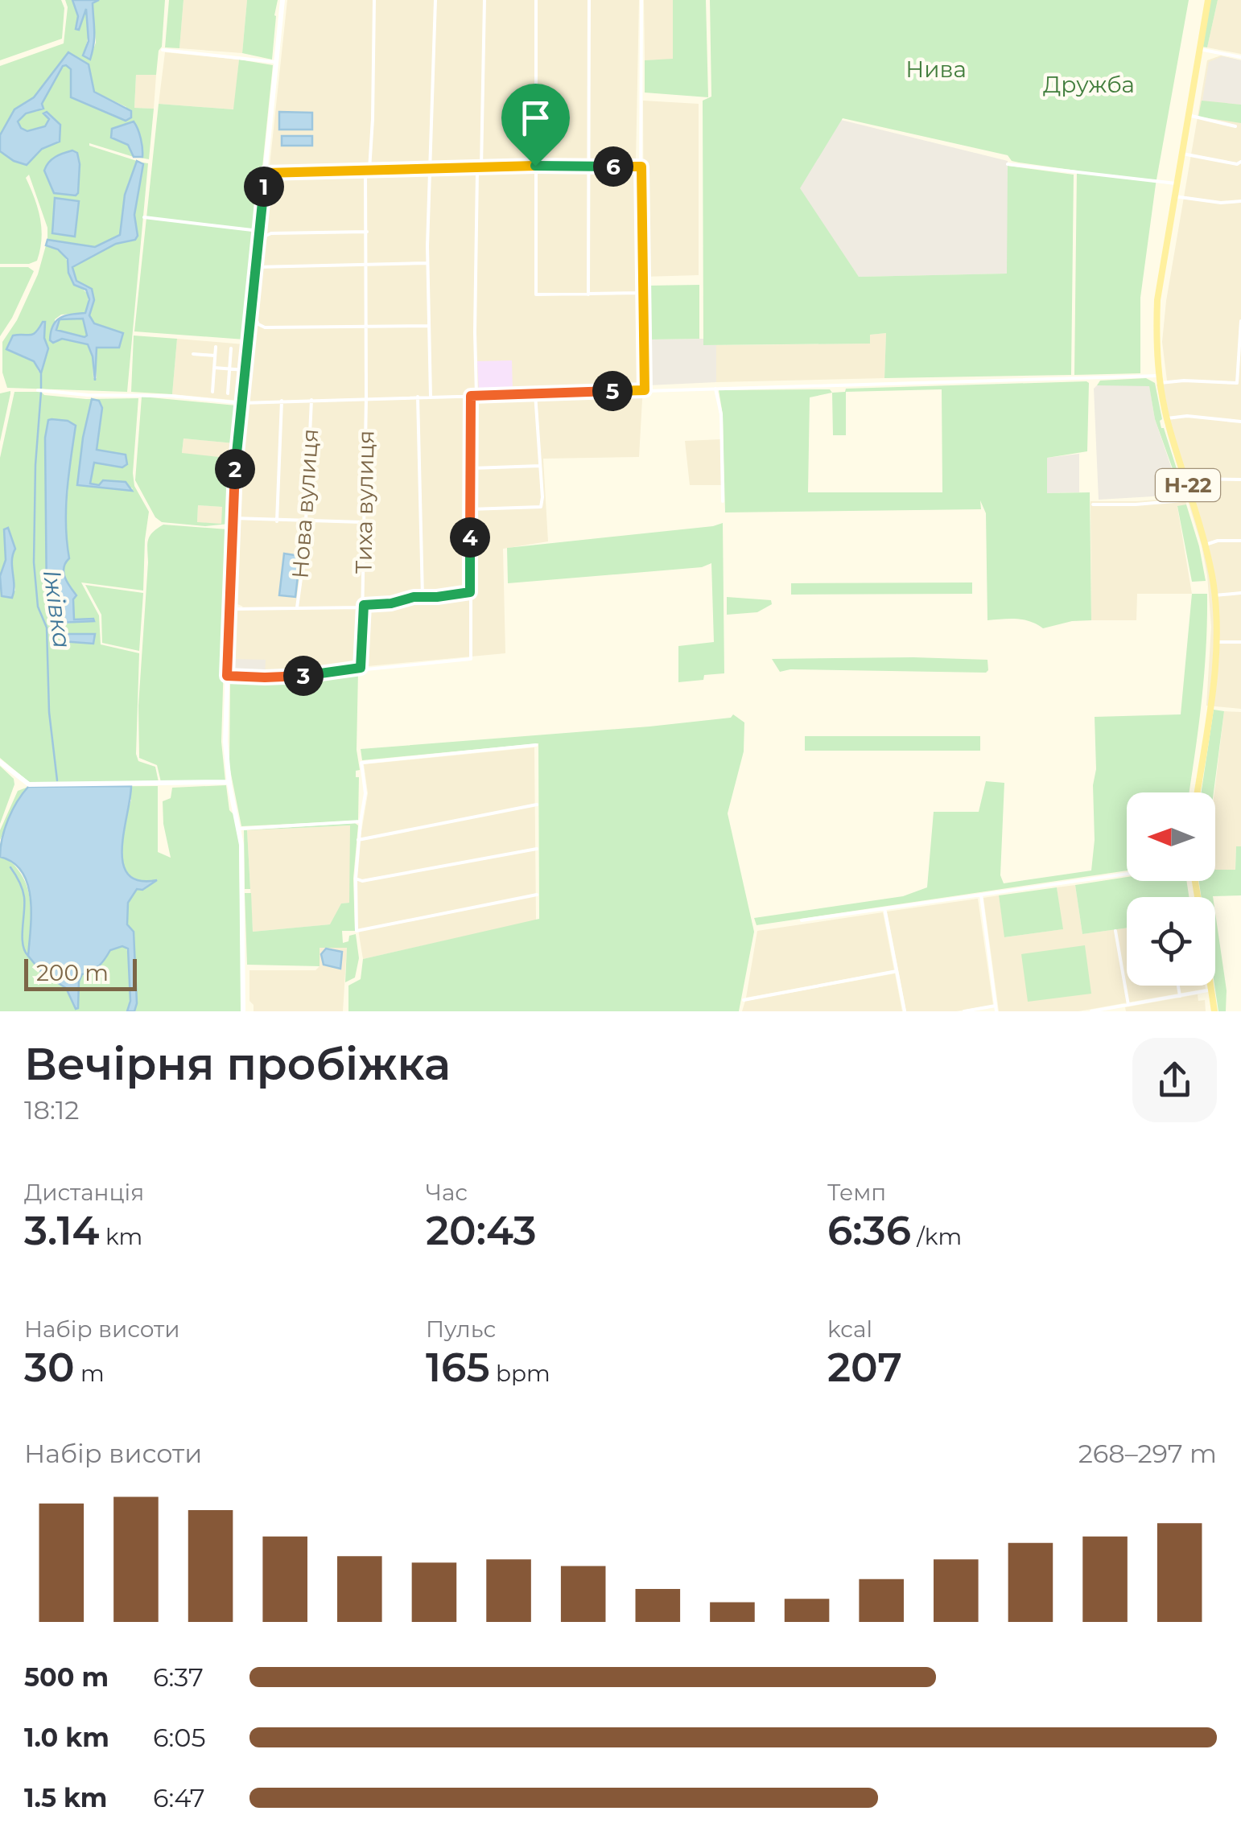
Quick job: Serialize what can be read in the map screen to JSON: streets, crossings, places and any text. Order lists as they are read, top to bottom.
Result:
{
  "streets": {
    "main road": ["Н-22"],
    "street": ["Тиха вулиця", "Нова вулиця"]
  },
  "water": ["Іжівка"],
  "parks": ["Нива", "Дружба"],
  "scale_bar": "200 m",
  "north": "left",
  "page": {
    "pins": [
      "6",
      "1",
      "5",
      "2",
      "4",
      "3"
    ],
    "scale": "200 m",
    "heading": ["Вечірня пробіжка", "18:12"],
    "stats": [
      ["Дистанція", "3.14 km"],
      ["Час", "20:43"],
      ["Темп", "6:36 /km"],
      ["Набір висоти", "30 m"],
      ["Пульс", "165 bpm"],
      ["kcal", "207"]
    ],
    "chart": ["Набір висоти", "268–297 m"],
    "list": [
      {
        "name": "500 m",
        "note": "6:37"
      },
      {
        "name": "1.0 km",
        "note": "6:05"
      },
      {
        "name": "1.5 km",
        "note": "6:47"
      }
    ]
  }
}
